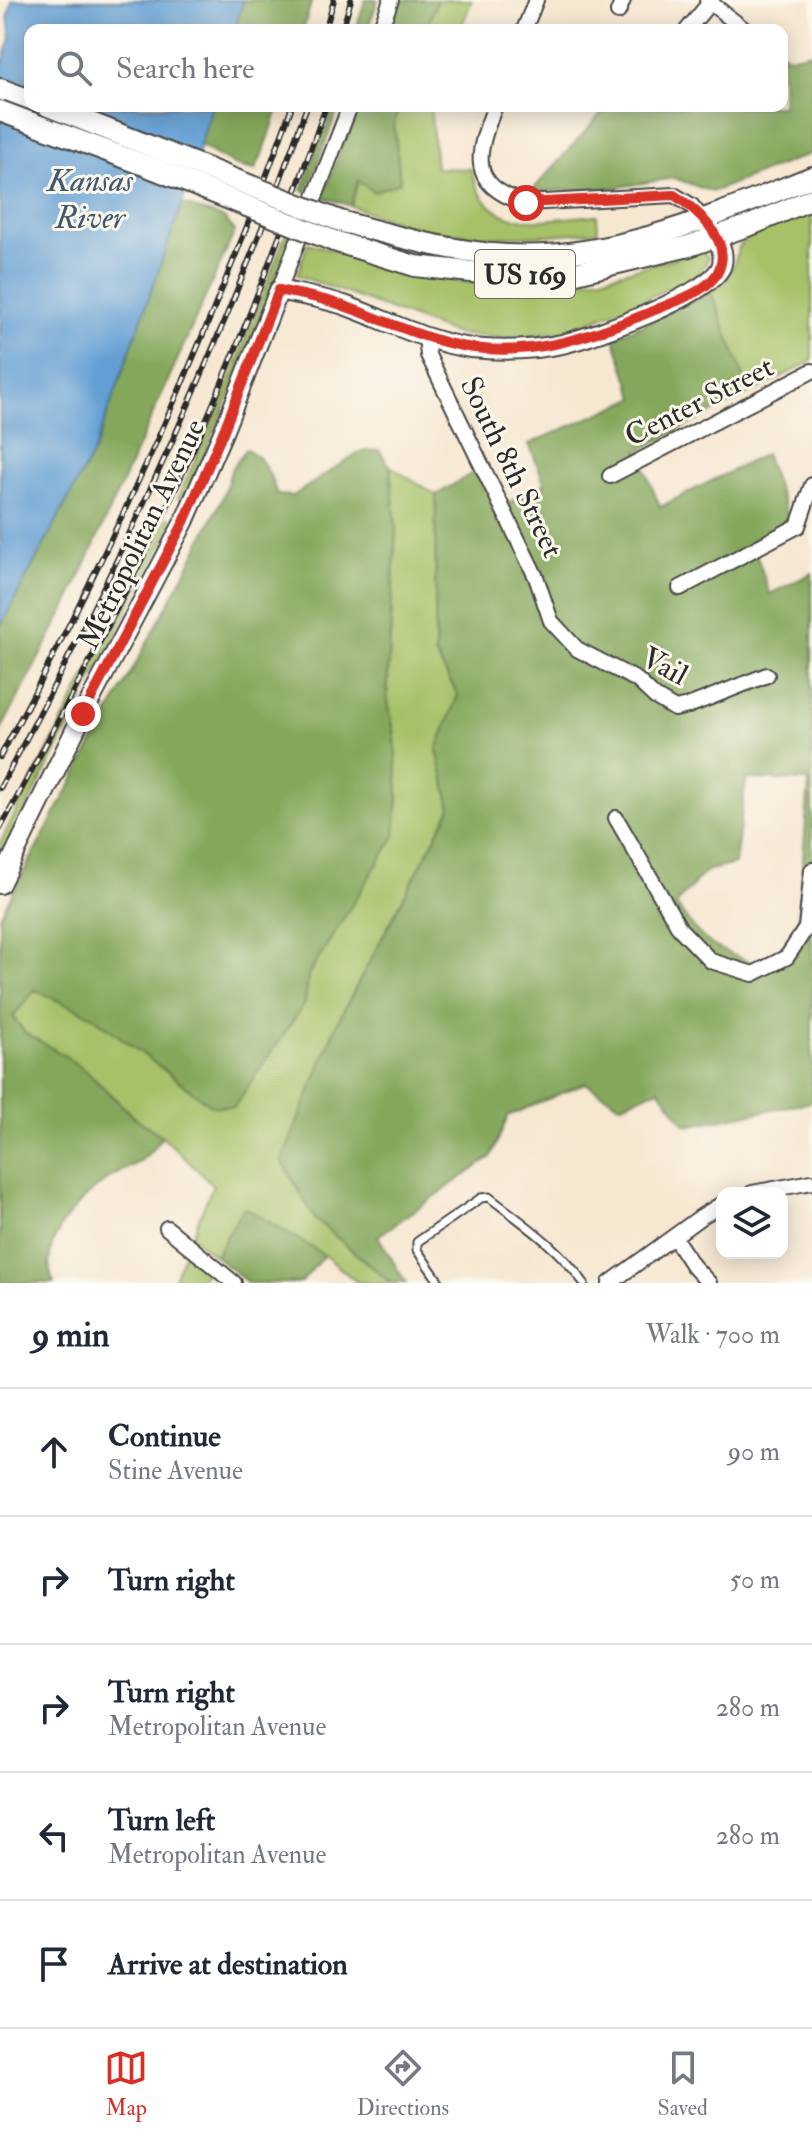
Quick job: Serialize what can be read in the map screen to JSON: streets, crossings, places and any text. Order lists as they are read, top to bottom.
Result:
{
  "streets": {
    "main road": ["US 169", "Metropolitan Avenue"],
    "street": ["Center Street", "South 8th Street", "Vail"]
  },
  "crossings": [
    ["South 8th Street", "Vail"]
  ],
  "water": ["Kansas River"],
  "page": {
    "search": "Search here",
    "heading": ["9 min", "Walk · 700 m"],
    "list": [
      ["Continue", "Stine Avenue", "90 m"],
      ["Turn right", "50 m"],
      ["Turn right", "Metropolitan Avenue", "280 m"],
      ["Turn left", "Metropolitan Avenue", "280 m"],
      "Arrive at destination"
    ],
    "nav": ["Map", "Directions", "Saved"]
  }
}
